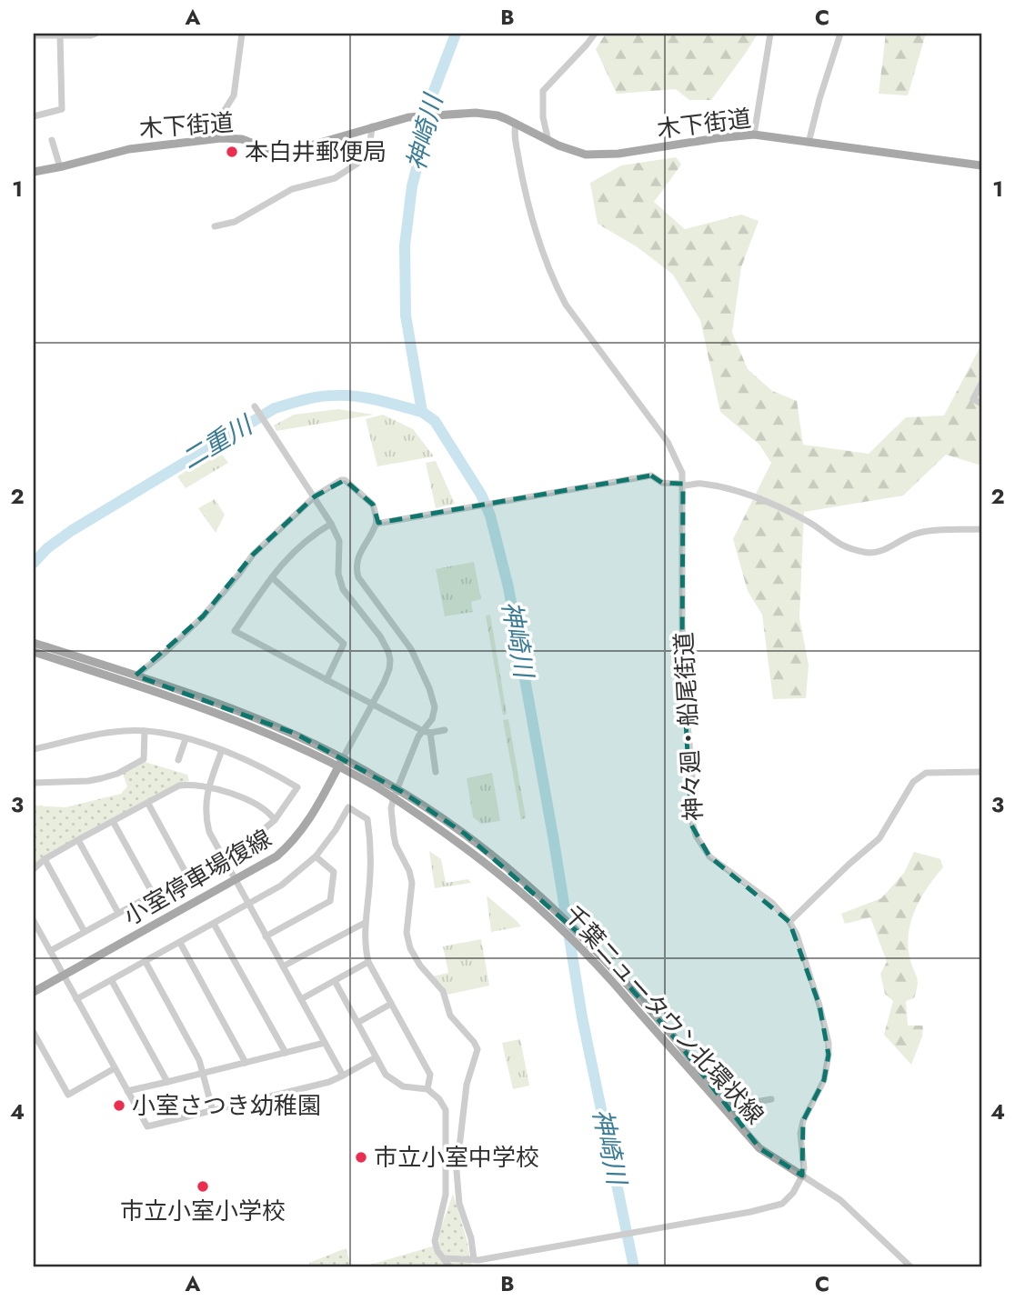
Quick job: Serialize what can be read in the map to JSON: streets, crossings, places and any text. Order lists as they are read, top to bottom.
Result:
{
  "streets": {
    "main road": ["木下街道", "小室停車場復線", "千葉ニュータウン北環状線"],
    "street": ["神々廻・船尾街道"]
  },
  "crossings": [
    ["木下街道", "神々廻・船尾街道"],
    ["神々廻・船尾街道", "千葉ニュータウン北環状線"],
    ["小室停車場復線", "千葉ニュータウン北環状線"]
  ],
  "water": ["神崎川", "二重川"],
  "places": [
    "本白井郵便局",
    "小室さつき幼稚園",
    "市立小室中学校",
    "市立小室小学校"
  ],
  "grid": {
    "columns": ["A", "B", "C"],
    "rows": [
      "1",
      "2",
      "3",
      "4"
    ]
  }
}
